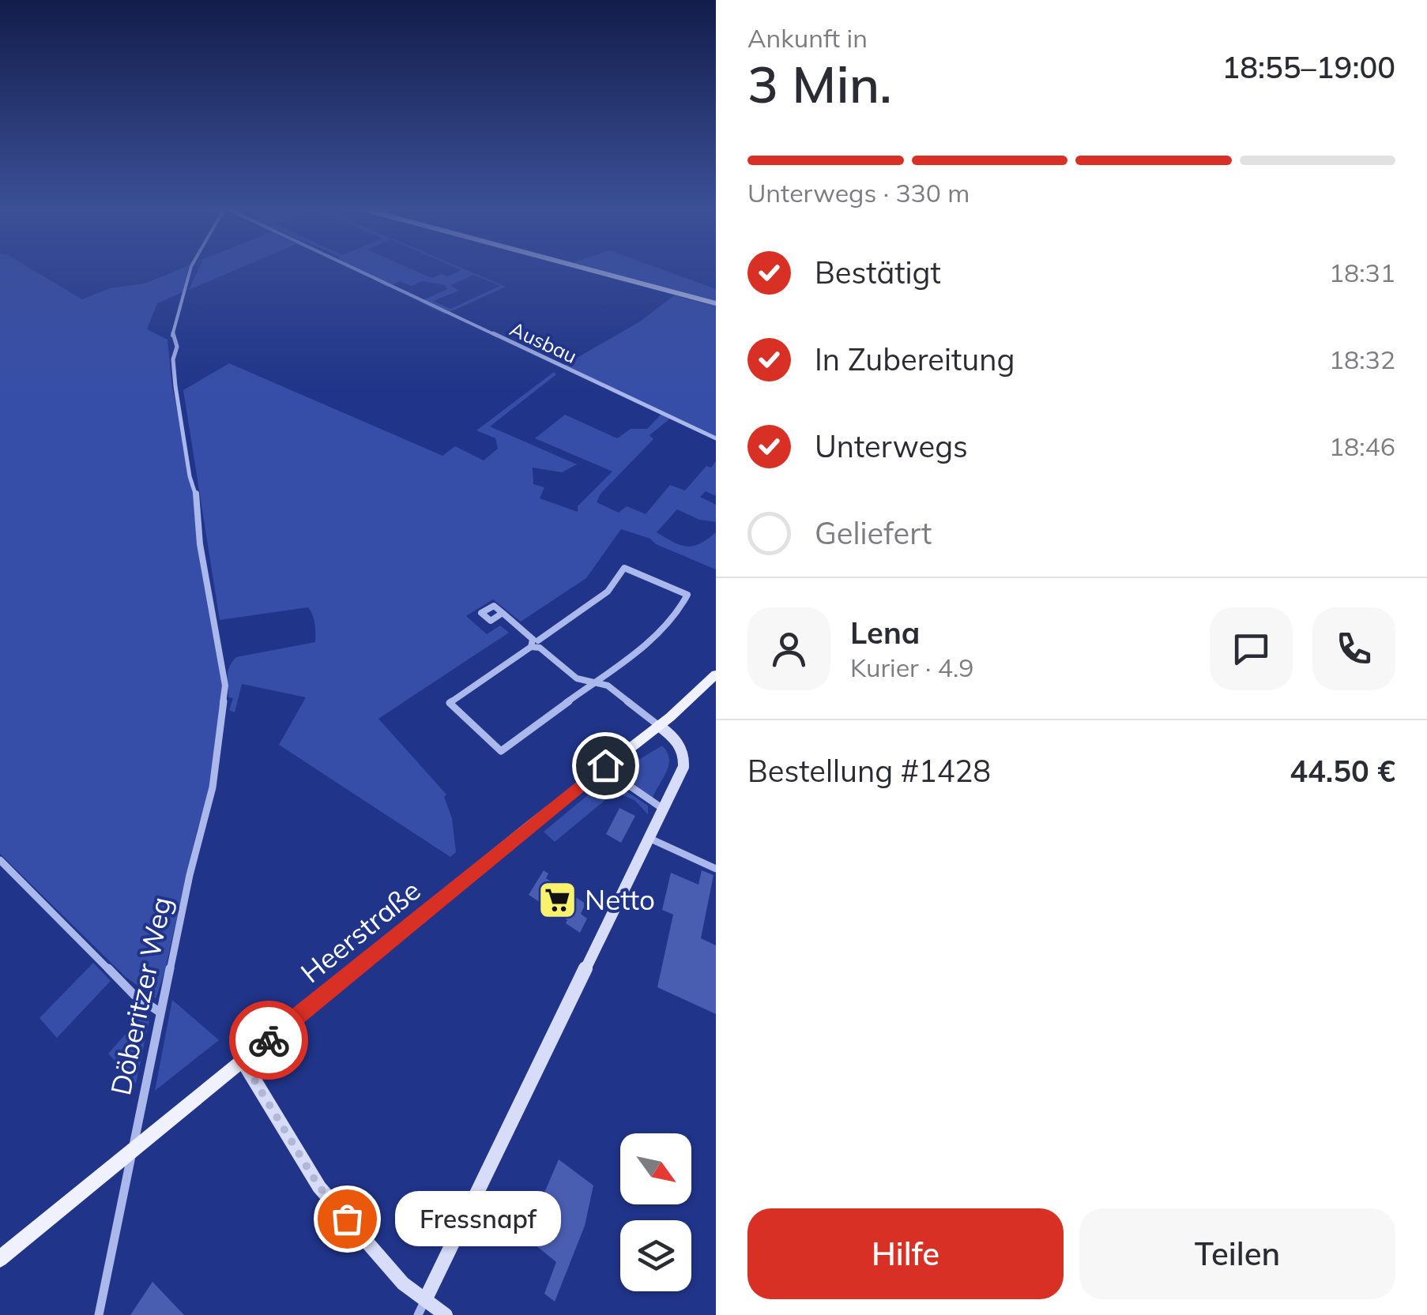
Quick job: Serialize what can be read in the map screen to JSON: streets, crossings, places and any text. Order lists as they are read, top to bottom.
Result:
{
  "streets": {
    "main road": ["Heerstraße"],
    "street": ["Ausbau", "Döberitzer Weg"]
  },
  "crossings": [
    ["Heerstraße", "Döberitzer Weg"]
  ],
  "places": {
    "supermarket": ["Netto"],
    "other": ["Fressnapf"]
  },
  "north": "bottom right",
  "page": {
    "heading": ["3 Min.", "Ankunft in", "18:55–19:00"],
    "panel": [
      "Lena",
      "Kurier · 4.9",
      "Bestellung #1428",
      "44.50 €"
    ],
    "bar": "Unterwegs · 330 m",
    "list": [
      ["Bestätigt", "18:31"],
      ["In Zubereitung", "18:32"],
      ["Unterwegs", "18:46"],
      "Geliefert"
    ],
    "bubble": "Fressnapf",
    "buttons": ["Hilfe", "Teilen"]
  }
}
